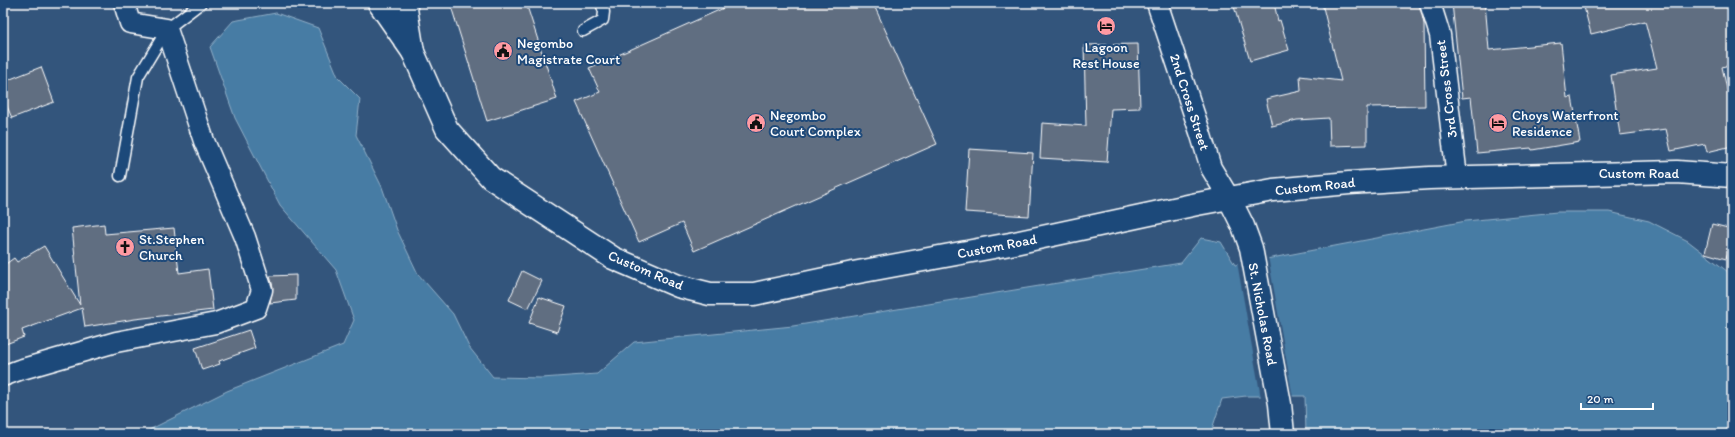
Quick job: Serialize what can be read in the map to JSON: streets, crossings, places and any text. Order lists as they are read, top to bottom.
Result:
{
  "streets": {
    "main road": ["Custom Road", "St. Nicholas Road"],
    "street": ["3rd Cross Street", "2nd Cross Street"]
  },
  "crossings": [
    ["3rd Cross Street", "Custom Road"],
    ["2nd Cross Street", "Custom Road"],
    ["2nd Cross Street", "St. Nicholas Road"],
    ["Custom Road", "St. Nicholas Road"]
  ],
  "places": {
    "hotel": ["Lagoon Rest House", "Choys Waterfront Residence"],
    "public building": ["Negombo Magistrate Court", "Negombo Court Complex"],
    "church": ["St.Stephen Church"]
  },
  "scale_bar": "20 m"
}
